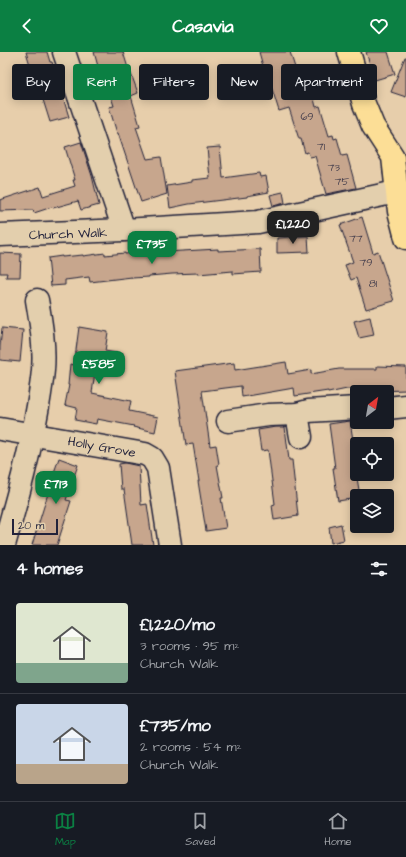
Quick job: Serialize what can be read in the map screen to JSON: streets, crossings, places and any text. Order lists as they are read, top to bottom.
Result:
{
  "streets": {
    "street": ["Church Walk", "Holly Grove"]
  },
  "house_numbers": [
    "69",
    "71",
    "73",
    "75",
    "77",
    "79",
    "81"
  ],
  "scale_bar": "20 m",
  "north": "top right",
  "page": {
    "header": "Casavia",
    "chip": [
      "Buy",
      "Rent",
      "Filters",
      "New",
      "Apartment"
    ],
    "price": [
      "£1,220",
      "£735",
      "£585",
      "£713"
    ],
    "scale": "20 m",
    "heading": "4 homes",
    "list": [
      {
        "name": "£1,220/mo",
        "note": "3 rooms · 95 m² · Church Walk"
      },
      {
        "name": "£735/mo",
        "note": "2 rooms · 54 m² · Church Walk"
      }
    ],
    "tabs": ["Map", "Saved", "Home"]
  }
}
